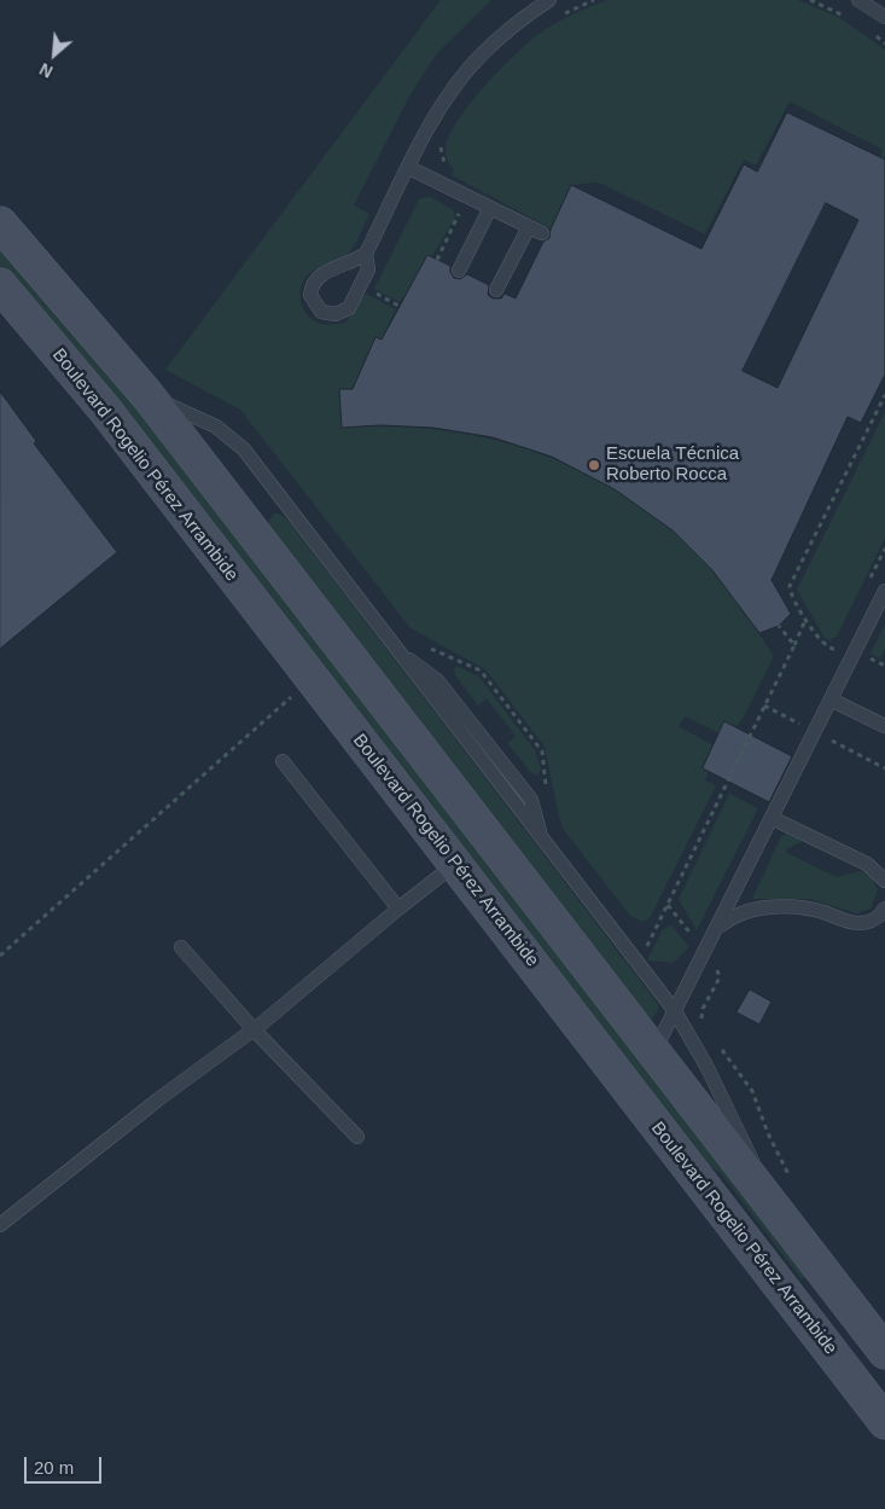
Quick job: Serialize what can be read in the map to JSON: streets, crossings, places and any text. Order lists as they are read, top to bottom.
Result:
{
  "streets": {
    "main road": ["Boulevard Rogelio Pérez Arrambide"]
  },
  "places": ["Escuela Técnica Roberto Rocca"],
  "scale_bar": "20 m",
  "north": "bottom left"
}
